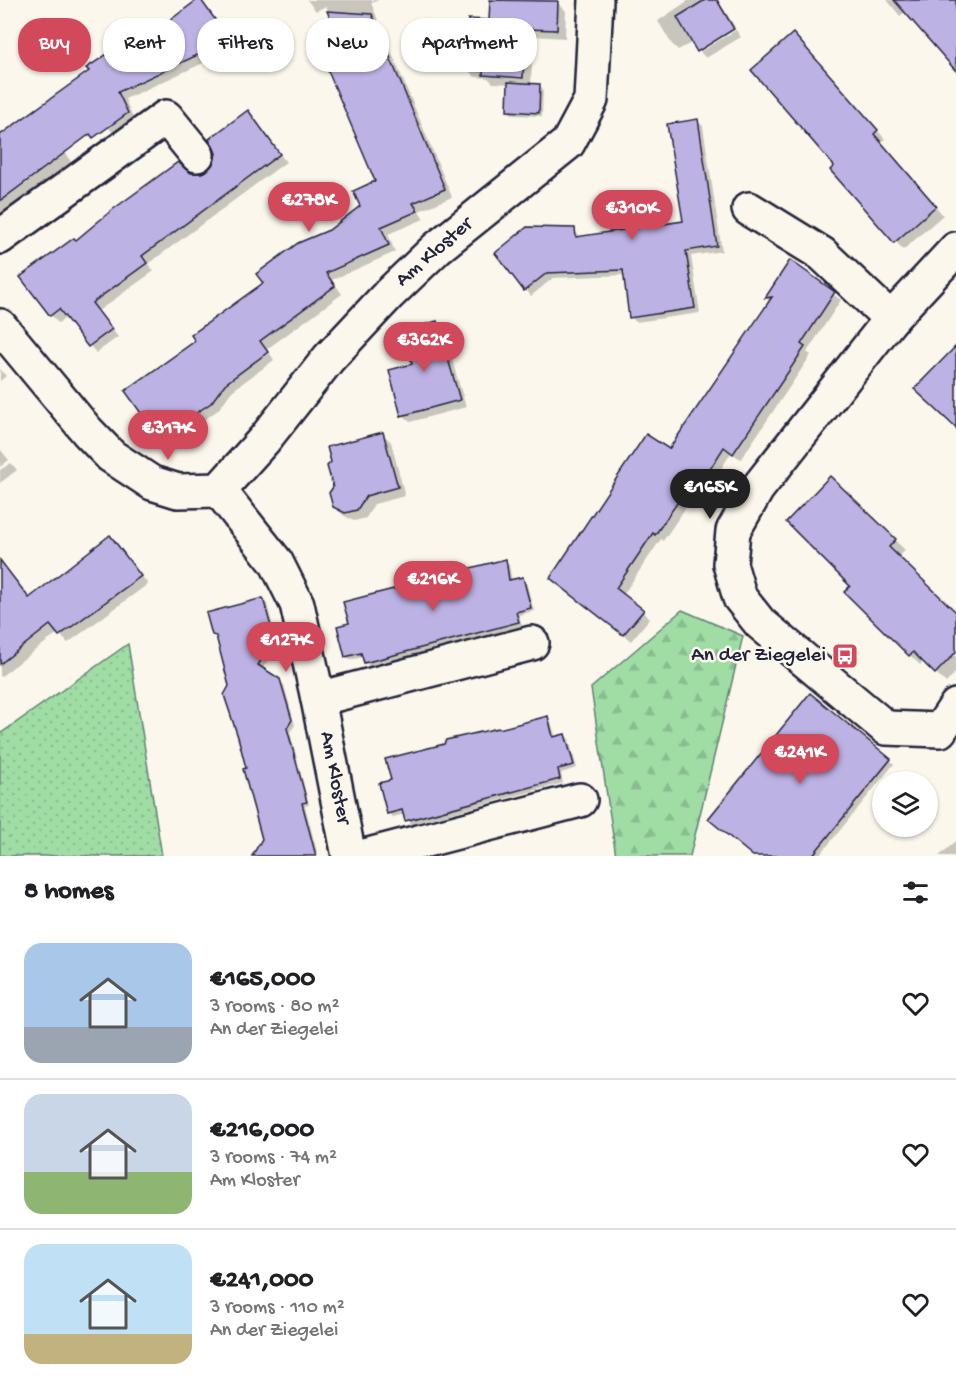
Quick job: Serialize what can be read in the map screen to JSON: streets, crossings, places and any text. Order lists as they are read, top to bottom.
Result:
{
  "streets": {
    "street": ["Am Kloster"]
  },
  "places": {
    "bus stop": ["An der Ziegelei"]
  },
  "page": {
    "chip": [
      "Buy",
      "Rent",
      "Filters",
      "New",
      "Apartment"
    ],
    "price": [
      "€278K",
      "€310K",
      "€362K",
      "€317K",
      "€165K",
      "€216K",
      "€127K",
      "€241K"
    ],
    "heading": "8 homes",
    "list": [
      {
        "name": "€165,000",
        "note": "3 rooms · 80 m² · An der Ziegelei"
      },
      {
        "name": "€216,000",
        "note": "3 rooms · 74 m² · Am Kloster"
      },
      {
        "name": "€241,000",
        "note": "3 rooms · 110 m² · An der Ziegelei"
      }
    ]
  }
}
